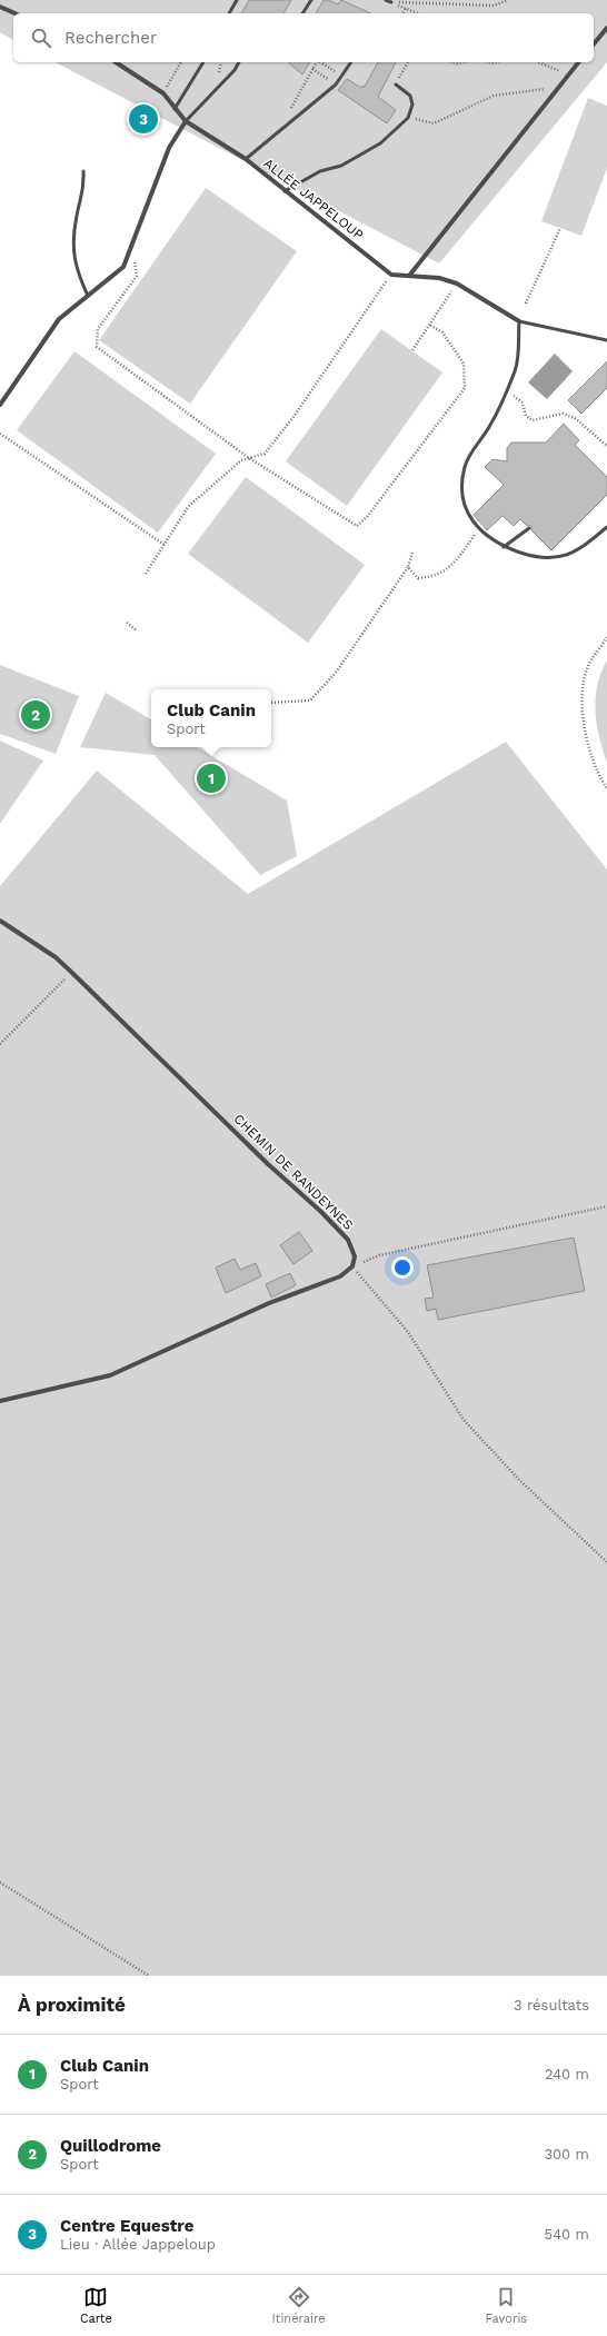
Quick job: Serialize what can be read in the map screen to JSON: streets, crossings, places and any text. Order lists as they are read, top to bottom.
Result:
{
  "streets": {
    "street": ["ALLÉE JAPPELOUP", "CHEMIN DE RANDEYNES"]
  },
  "page": {
    "search": "Rechercher",
    "pins": ["3", "2", "1"],
    "popup": ["Club Canin", "Sport"],
    "heading": ["À proximité", "3 résultats"],
    "list": [
      {
        "mark": "1",
        "name": "Club Canin",
        "note": "Sport",
        "value": "240 m"
      },
      {
        "mark": "2",
        "name": "Quillodrome",
        "note": "Sport",
        "value": "300 m"
      },
      {
        "mark": "3",
        "name": "Centre Equestre",
        "note": "Lieu · Allée Jappeloup",
        "value": "540 m"
      }
    ],
    "nav": ["Carte", "Itinéraire", "Favoris"]
  }
}
